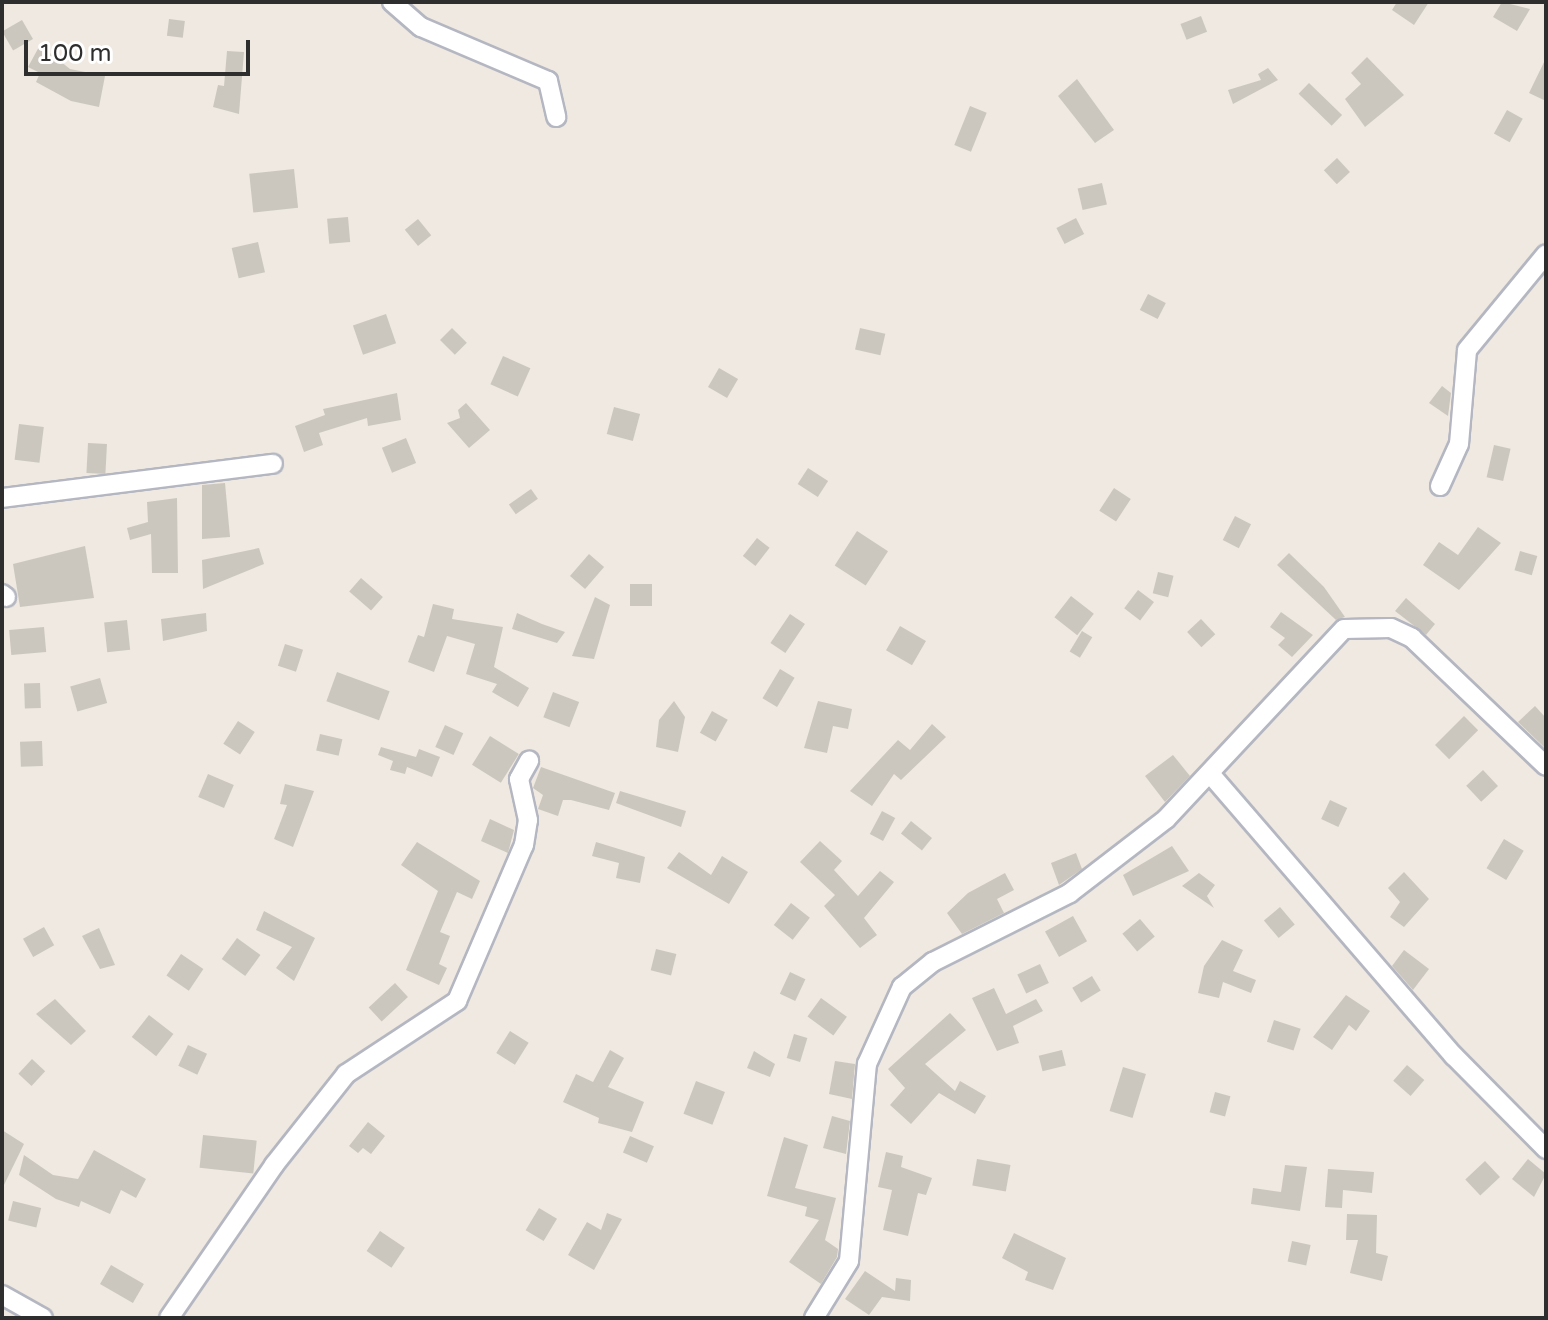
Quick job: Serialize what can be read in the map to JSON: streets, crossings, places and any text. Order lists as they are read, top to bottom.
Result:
{
  "scale_bar": "100 m"
}
